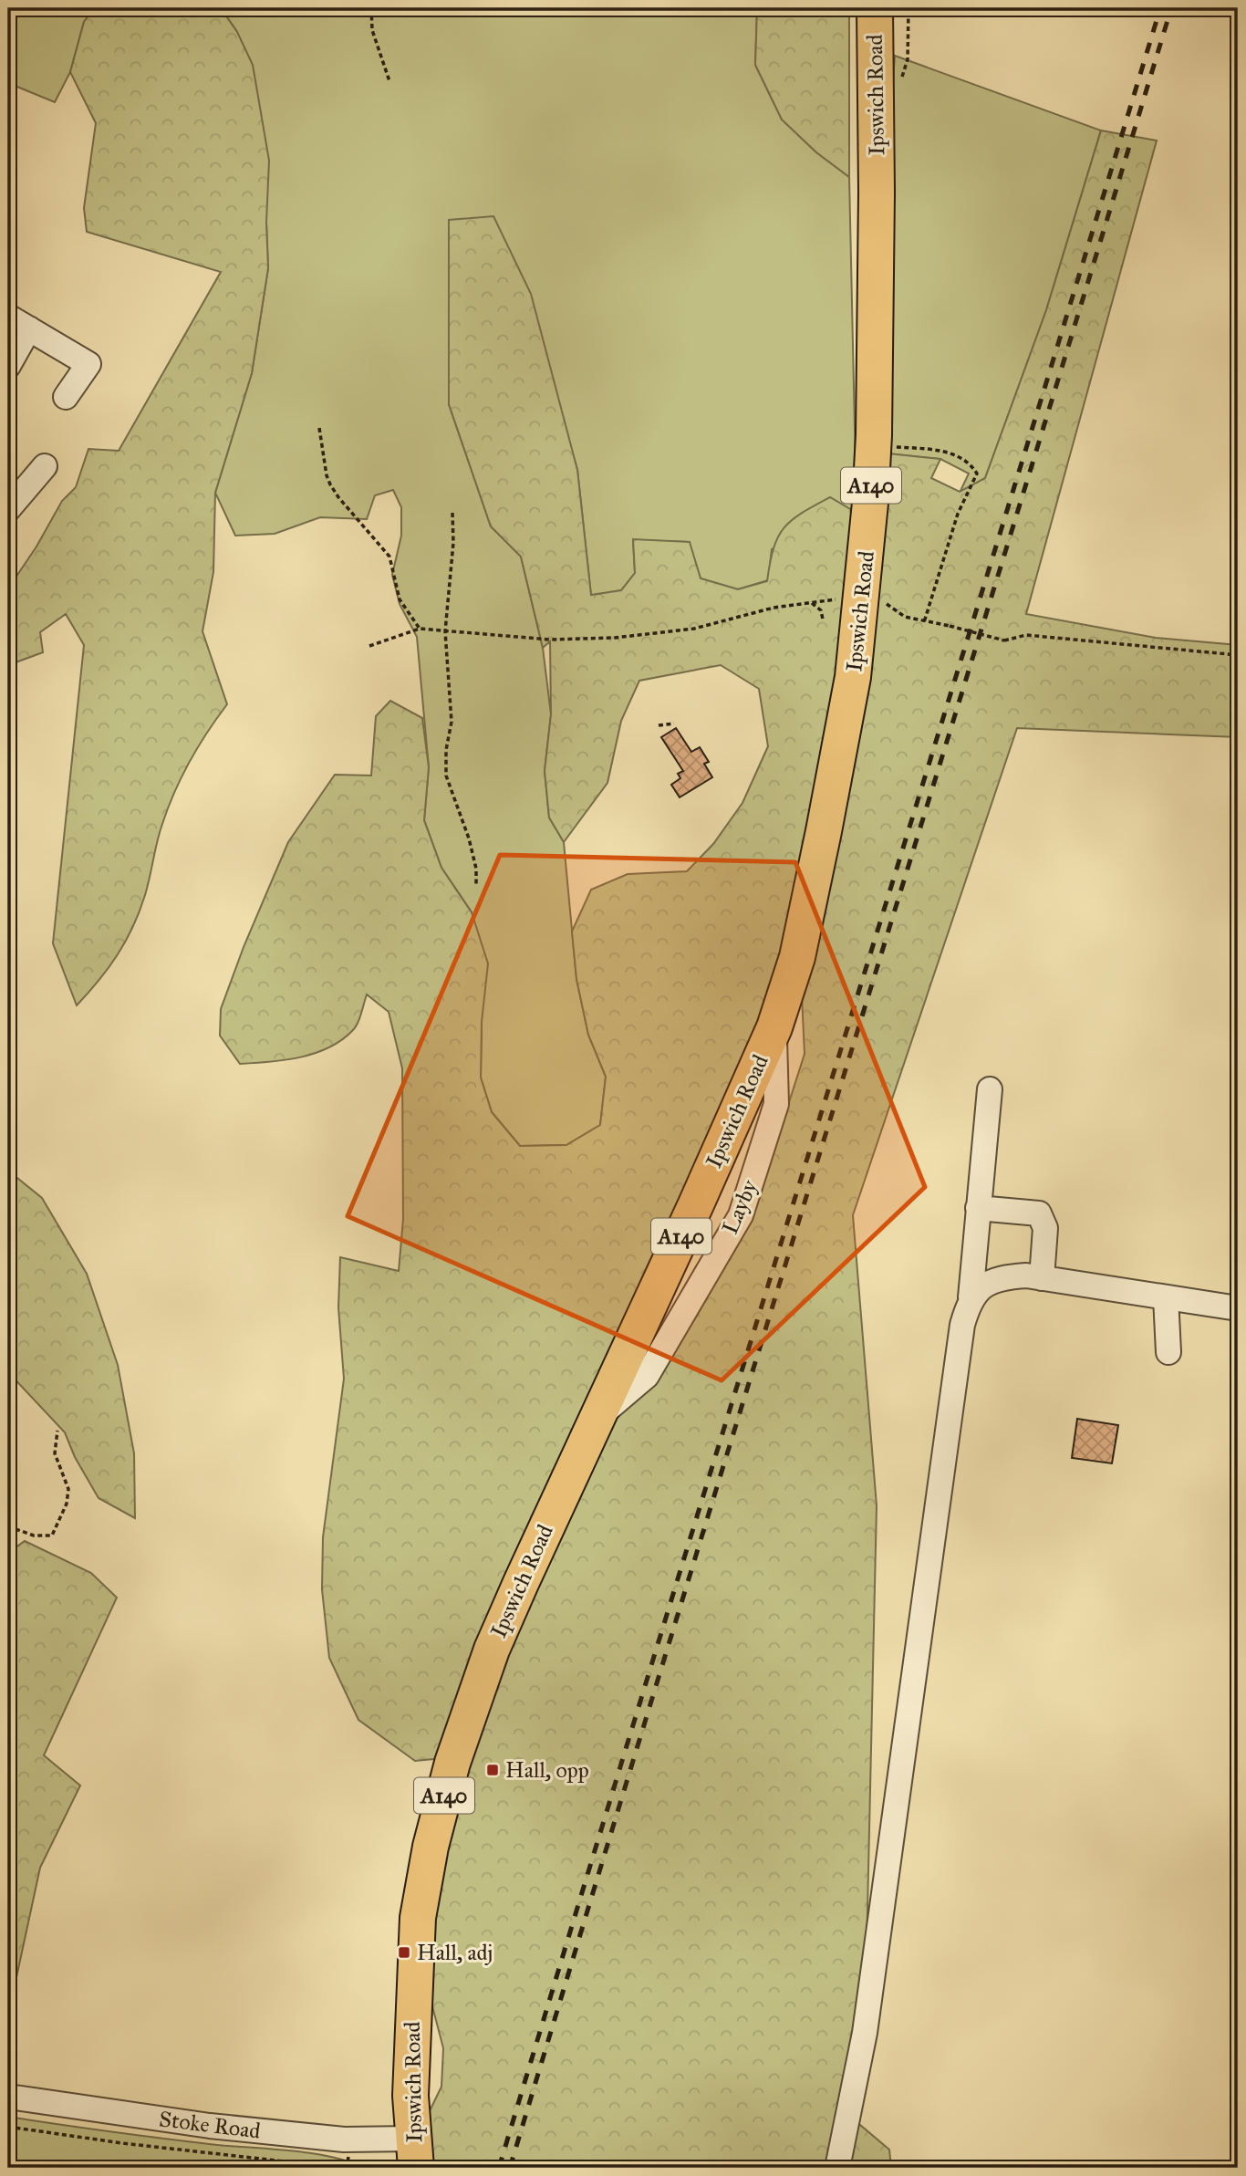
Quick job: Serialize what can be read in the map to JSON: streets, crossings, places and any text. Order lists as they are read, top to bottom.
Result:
{
  "streets": {
    "highway": ["Ipswich Road", "A140"],
    "street": ["Stoke Road"]
  },
  "crossings": [
    ["Ipswich Road", "Stoke Road"]
  ],
  "places": {
    "transit": ["Hall, opp", "Hall, adj"]
  }
}
